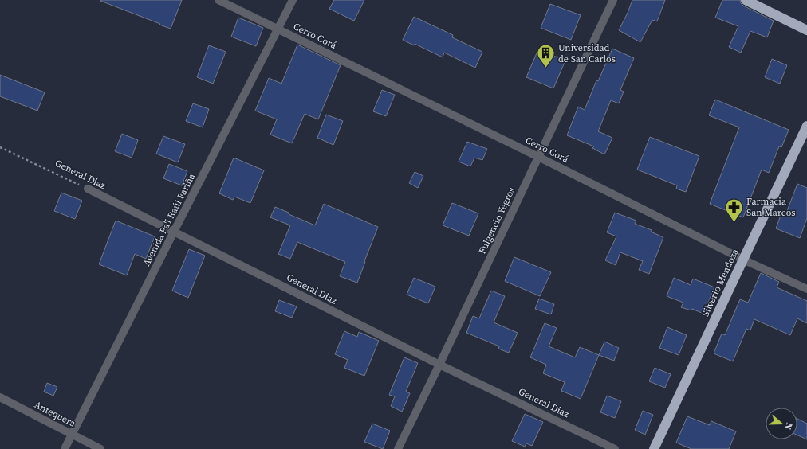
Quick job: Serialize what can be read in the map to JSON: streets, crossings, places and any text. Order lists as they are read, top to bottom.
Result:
{
  "streets": {
    "highway": ["Silverio Mendoza"],
    "street": [
      "Cerro Corá",
      "General Diaz",
      "Avenida Pa'i Raúl Fariña",
      "Fulgencio Yegros",
      "Antequera"
    ]
  },
  "crossings": [
    ["Cerro Corá", "Avenida Pa'i Raúl Fariña"],
    ["Cerro Corá", "Fulgencio Yegros"],
    ["Cerro Corá", "Silverio Mendoza"],
    ["General Diaz", "Avenida Pa'i Raúl Fariña"],
    ["General Diaz", "Fulgencio Yegros"],
    ["Avenida Pa'i Raúl Fariña", "Antequera"]
  ],
  "places": {
    "building": ["Universidad de San Carlos"],
    "pharmacy": ["Farmacia San Marcos"]
  },
  "north": "right"
}
